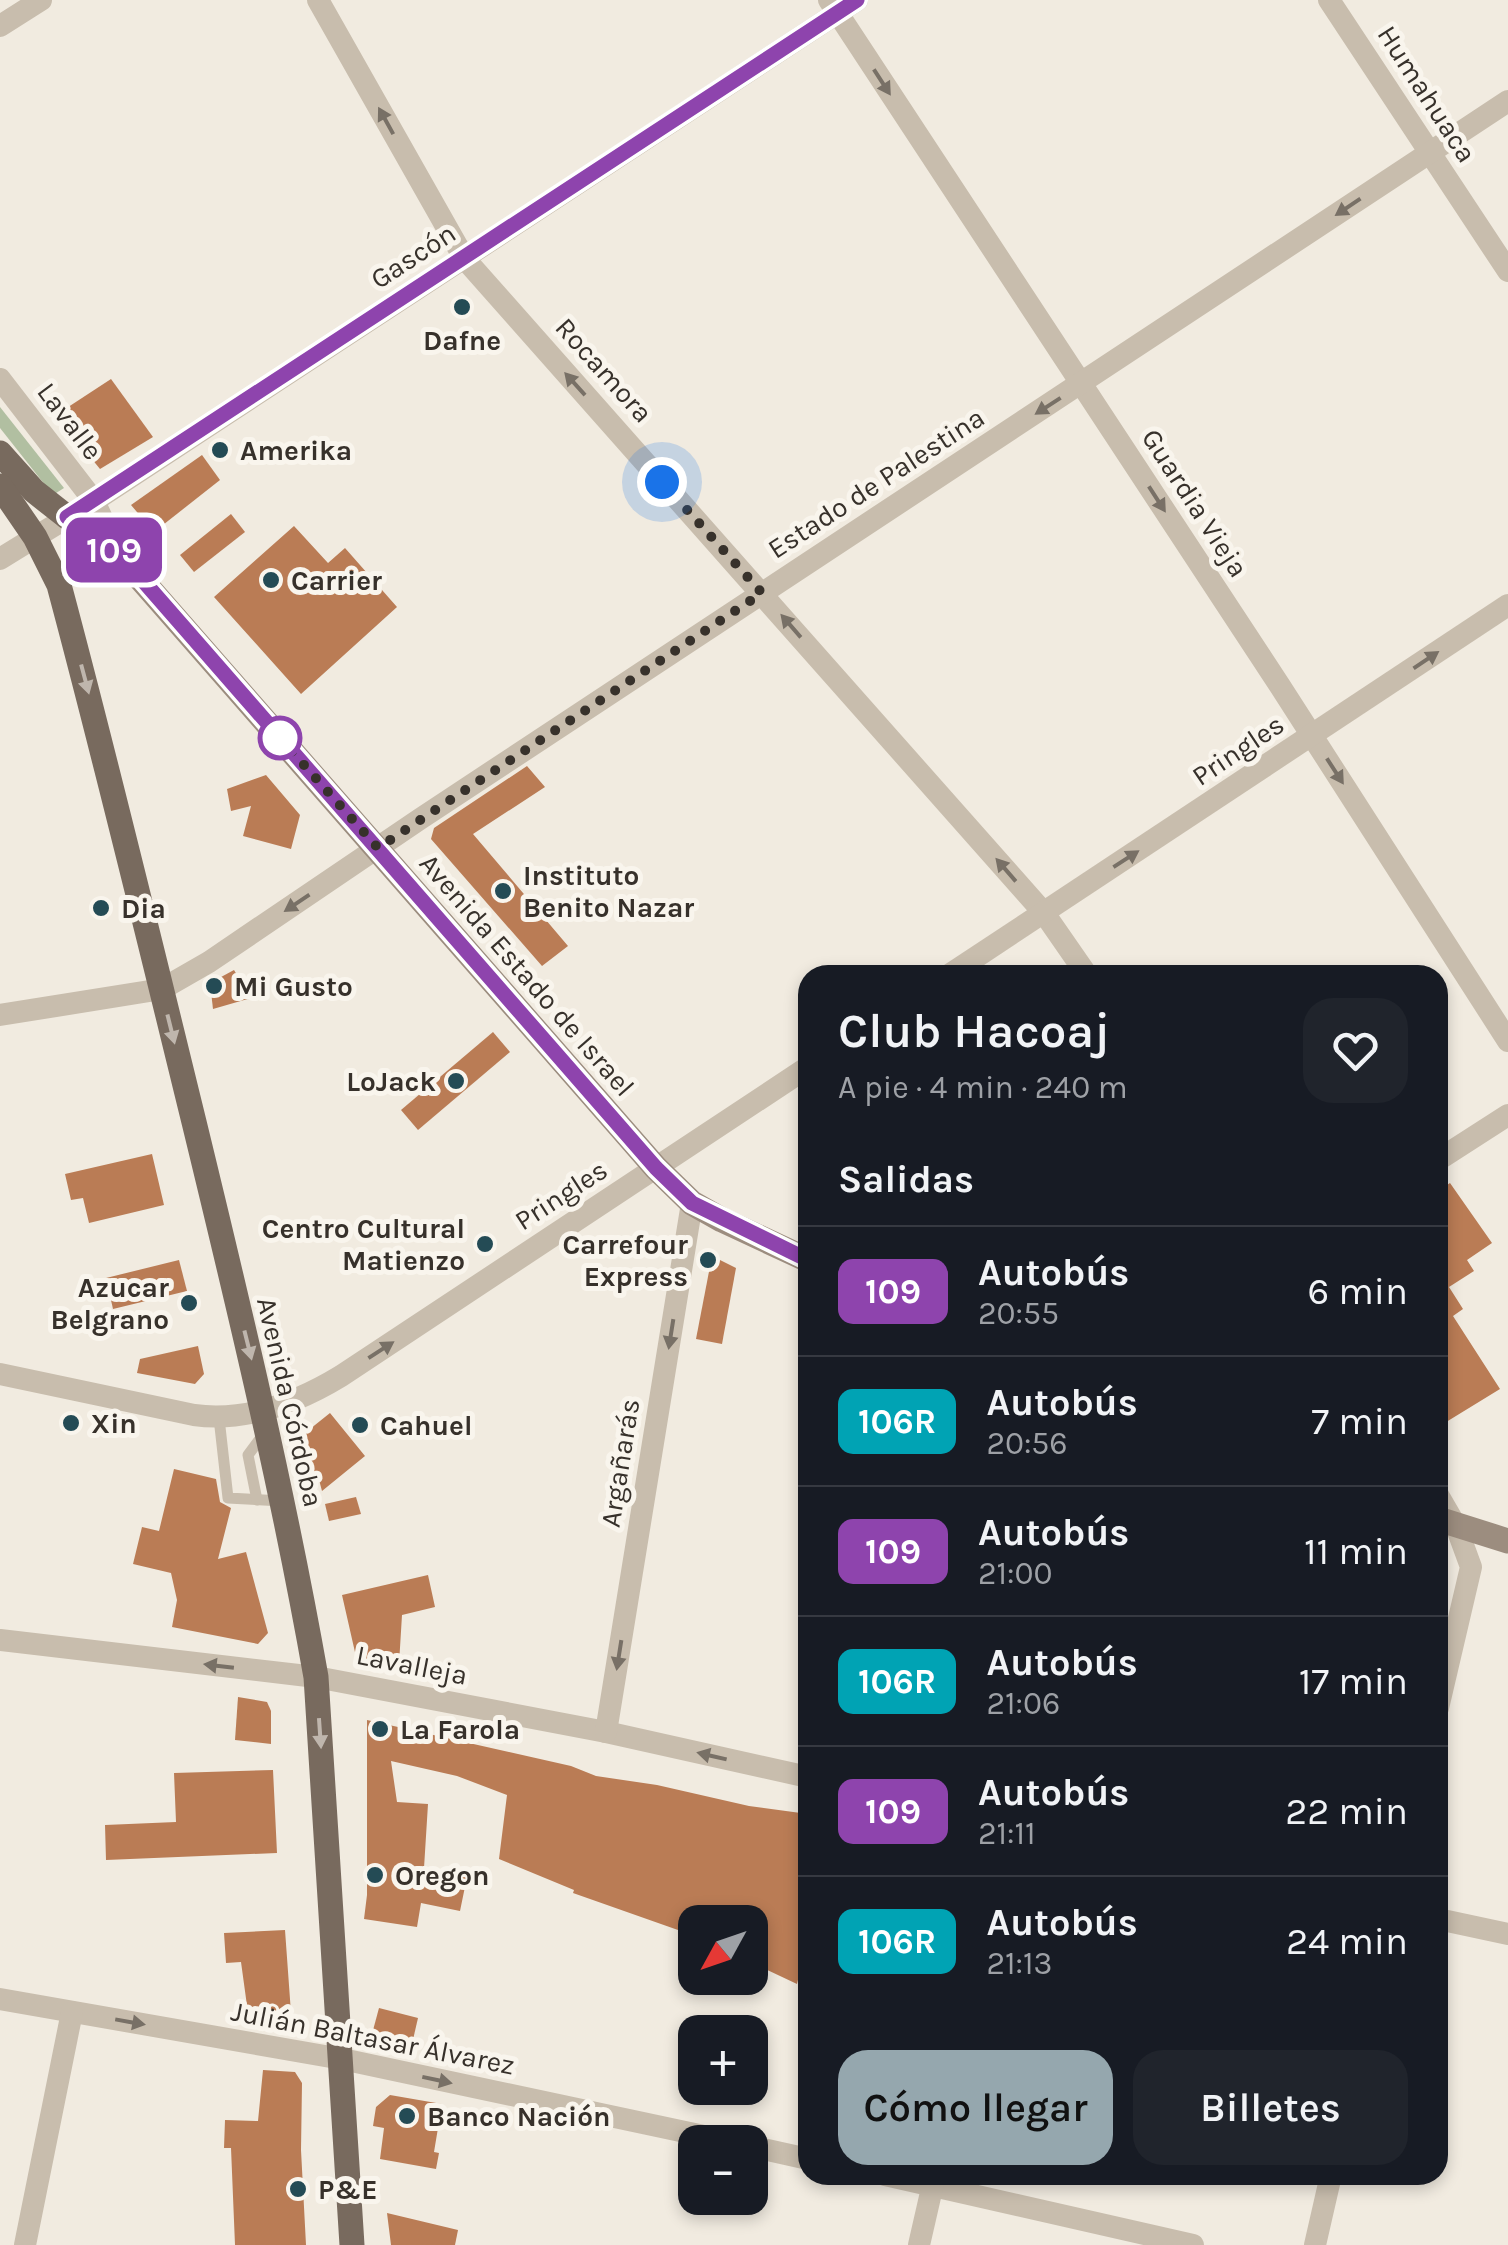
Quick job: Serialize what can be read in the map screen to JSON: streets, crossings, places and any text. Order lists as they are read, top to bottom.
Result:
{
  "streets": {
    "main road": ["Avenida Estado de Israel", "Avenida Córdoba"],
    "street": [
      "Humahuaca",
      "Gascón",
      "Rocamora",
      "Lavalle",
      "Estado de Palestina",
      "Guardia Vieja",
      "Pringles",
      "Argañarás",
      "Lavalleja",
      "Julián Baltasar Álvarez"
    ]
  },
  "crossings": [
    ["Humahuaca", "Estado de Palestina"],
    ["Gascón", "Rocamora"],
    ["Gascón", "Lavalle"],
    ["Gascón", "Guardia Vieja"],
    ["Gascón", "Avenida Estado de Israel"],
    ["Gascón", "Avenida Córdoba"],
    ["Rocamora", "Estado de Palestina"],
    ["Rocamora", "Pringles"],
    ["Lavalle", "Avenida Estado de Israel"],
    ["Estado de Palestina", "Guardia Vieja"],
    ["Estado de Palestina", "Avenida Estado de Israel"],
    ["Estado de Palestina", "Avenida Córdoba"],
    ["Guardia Vieja", "Pringles"],
    ["Pringles", "Avenida Estado de Israel"],
    ["Pringles", "Avenida Córdoba"],
    ["Avenida Estado de Israel", "Argañarás"],
    ["Avenida Córdoba", "Lavalleja"],
    ["Avenida Córdoba", "Julián Baltasar Álvarez"],
    ["Argañarás", "Lavalleja"]
  ],
  "one_way": [
    "Rocamora",
    "Estado de Palestina",
    "Guardia Vieja",
    "Pringles",
    "Avenida Córdoba",
    "Argañarás",
    "Lavalleja",
    "Julián Baltasar Álvarez"
  ],
  "places": [
    "Dafne",
    "Amerika",
    "Carrier",
    "Instituto Benito Nazar",
    "Dia",
    "Mi Gusto",
    "LoJack",
    "Centro Cultural Matienzo",
    "Carrefour Express",
    "Azucar Belgrano",
    "Xin",
    "Cahuel",
    "La Farola",
    "Oregon",
    "Banco Nación",
    "P&E"
  ],
  "lines": ["bus line 109"],
  "north": "bottom left",
  "page": {
    "on_map": "109",
    "heading": [
      ["Club Hacoaj", "A pie · 4 min · 240 m"],
      "Salidas"
    ],
    "list": [
      {
        "mark": "109",
        "name": "Autobús",
        "note": "20:55",
        "value": "6 min"
      },
      {
        "mark": "106R",
        "name": "Autobús",
        "note": "20:56",
        "value": "7 min"
      },
      {
        "mark": "109",
        "name": "Autobús",
        "note": "21:00",
        "value": "11 min"
      },
      {
        "mark": "106R",
        "name": "Autobús",
        "note": "21:06",
        "value": "17 min"
      },
      {
        "mark": "109",
        "name": "Autobús",
        "note": "21:11",
        "value": "22 min"
      },
      {
        "mark": "106R",
        "name": "Autobús",
        "note": "21:13",
        "value": "24 min"
      }
    ],
    "map_buttons": ["+", "−"],
    "buttons": ["Cómo llegar", "Billetes"]
  }
}
